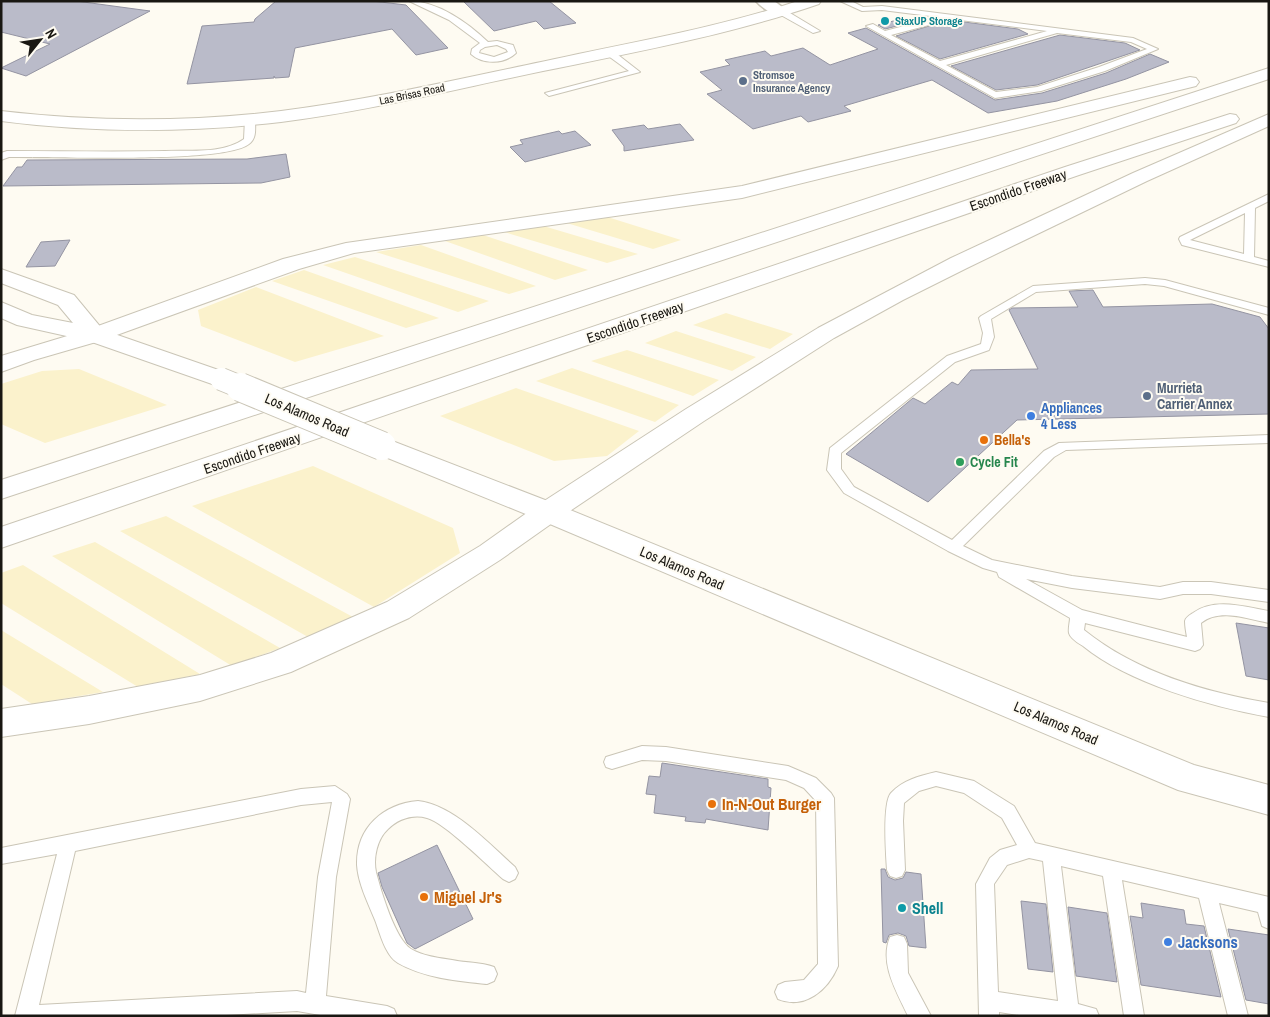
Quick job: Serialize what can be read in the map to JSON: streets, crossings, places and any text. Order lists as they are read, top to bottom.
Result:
{
  "streets": {
    "main road": ["Las Brisas Road", "Escondido Freeway", "Los Alamos Road"]
  },
  "places": [
    "StaxUP Storage",
    "Stromsoe Insurance Agency",
    "Murrieta Carrier Annex",
    "Appliances 4 Less",
    "Bella's",
    "Cycle Fit",
    "In-N-Out Burger",
    "Miguel Jr's",
    "Shell",
    "Jacksons"
  ],
  "north": "top right"
}
